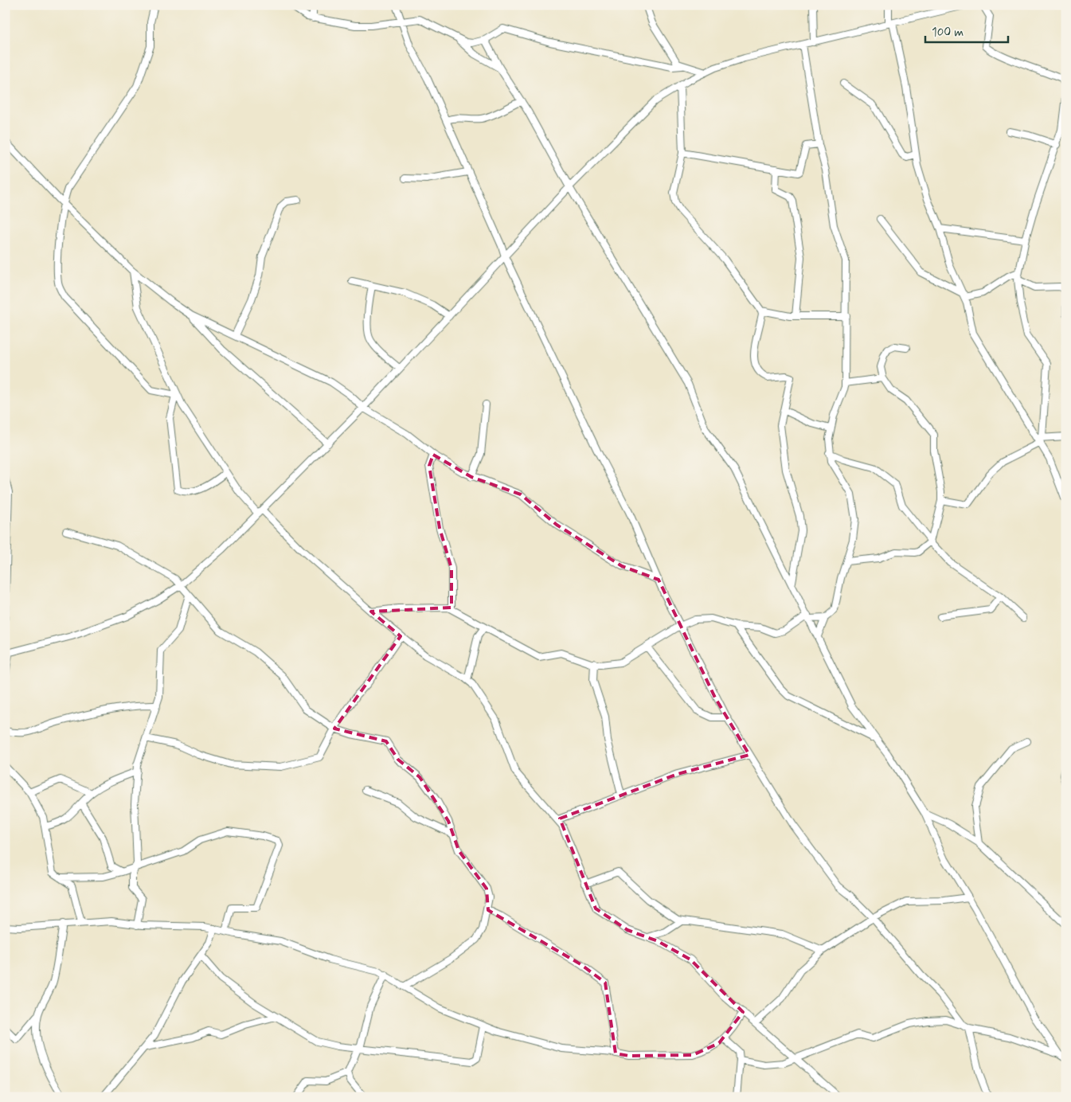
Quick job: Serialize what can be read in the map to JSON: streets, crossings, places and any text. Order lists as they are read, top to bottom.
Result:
{
  "scale_bar": "100 m"
}
